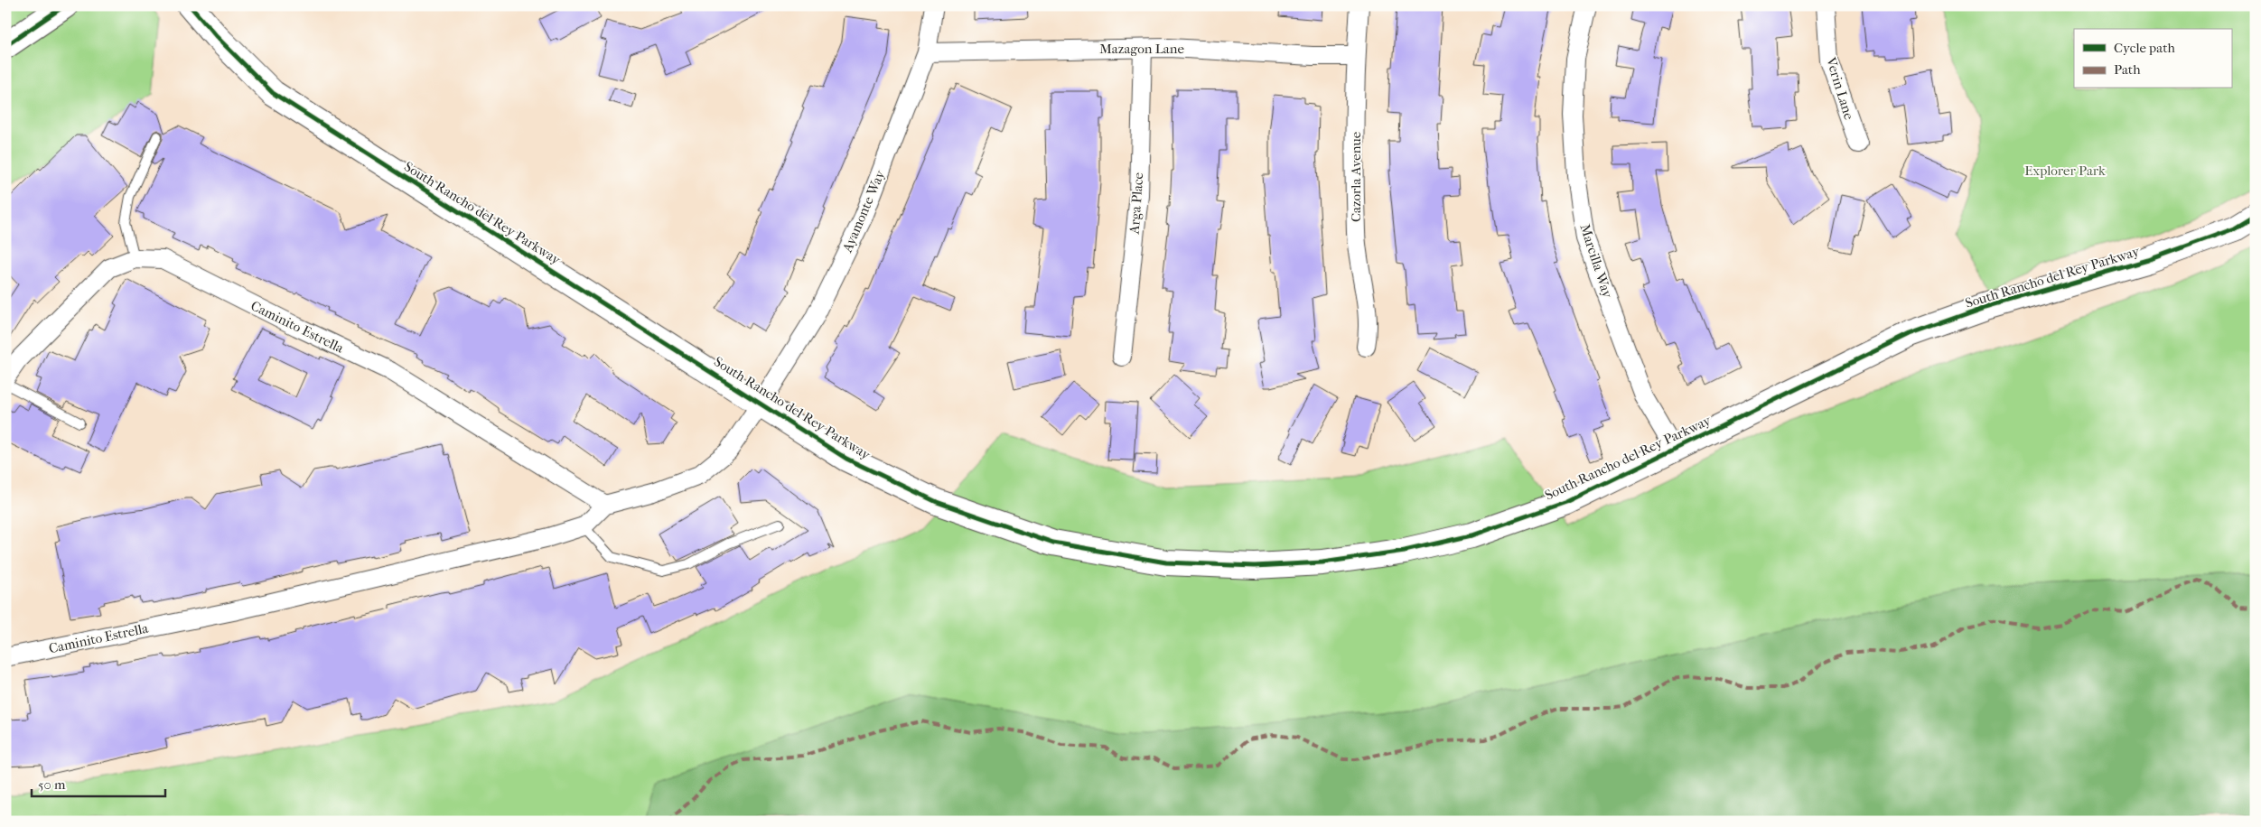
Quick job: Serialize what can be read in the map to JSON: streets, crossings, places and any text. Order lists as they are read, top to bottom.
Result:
{
  "streets": {
    "street": [
      "Mazagon Lane",
      "Verin Lane",
      "Cazorla Avenue",
      "Arga Place",
      "Ayamonte Way",
      "South Rancho del Rey Parkway",
      "Marcilla Way",
      "Caminito Estrella"
    ]
  },
  "crossings": [
    ["Mazagon Lane", "Cazorla Avenue"],
    ["Mazagon Lane", "Arga Place"],
    ["Mazagon Lane", "Ayamonte Way"],
    ["Ayamonte Way", "South Rancho del Rey Parkway"],
    ["South Rancho del Rey Parkway", "Marcilla Way"]
  ],
  "parks": ["Explorer Park"],
  "legend": ["Cycle path", "Path"],
  "scale_bar": "50 m"
}
